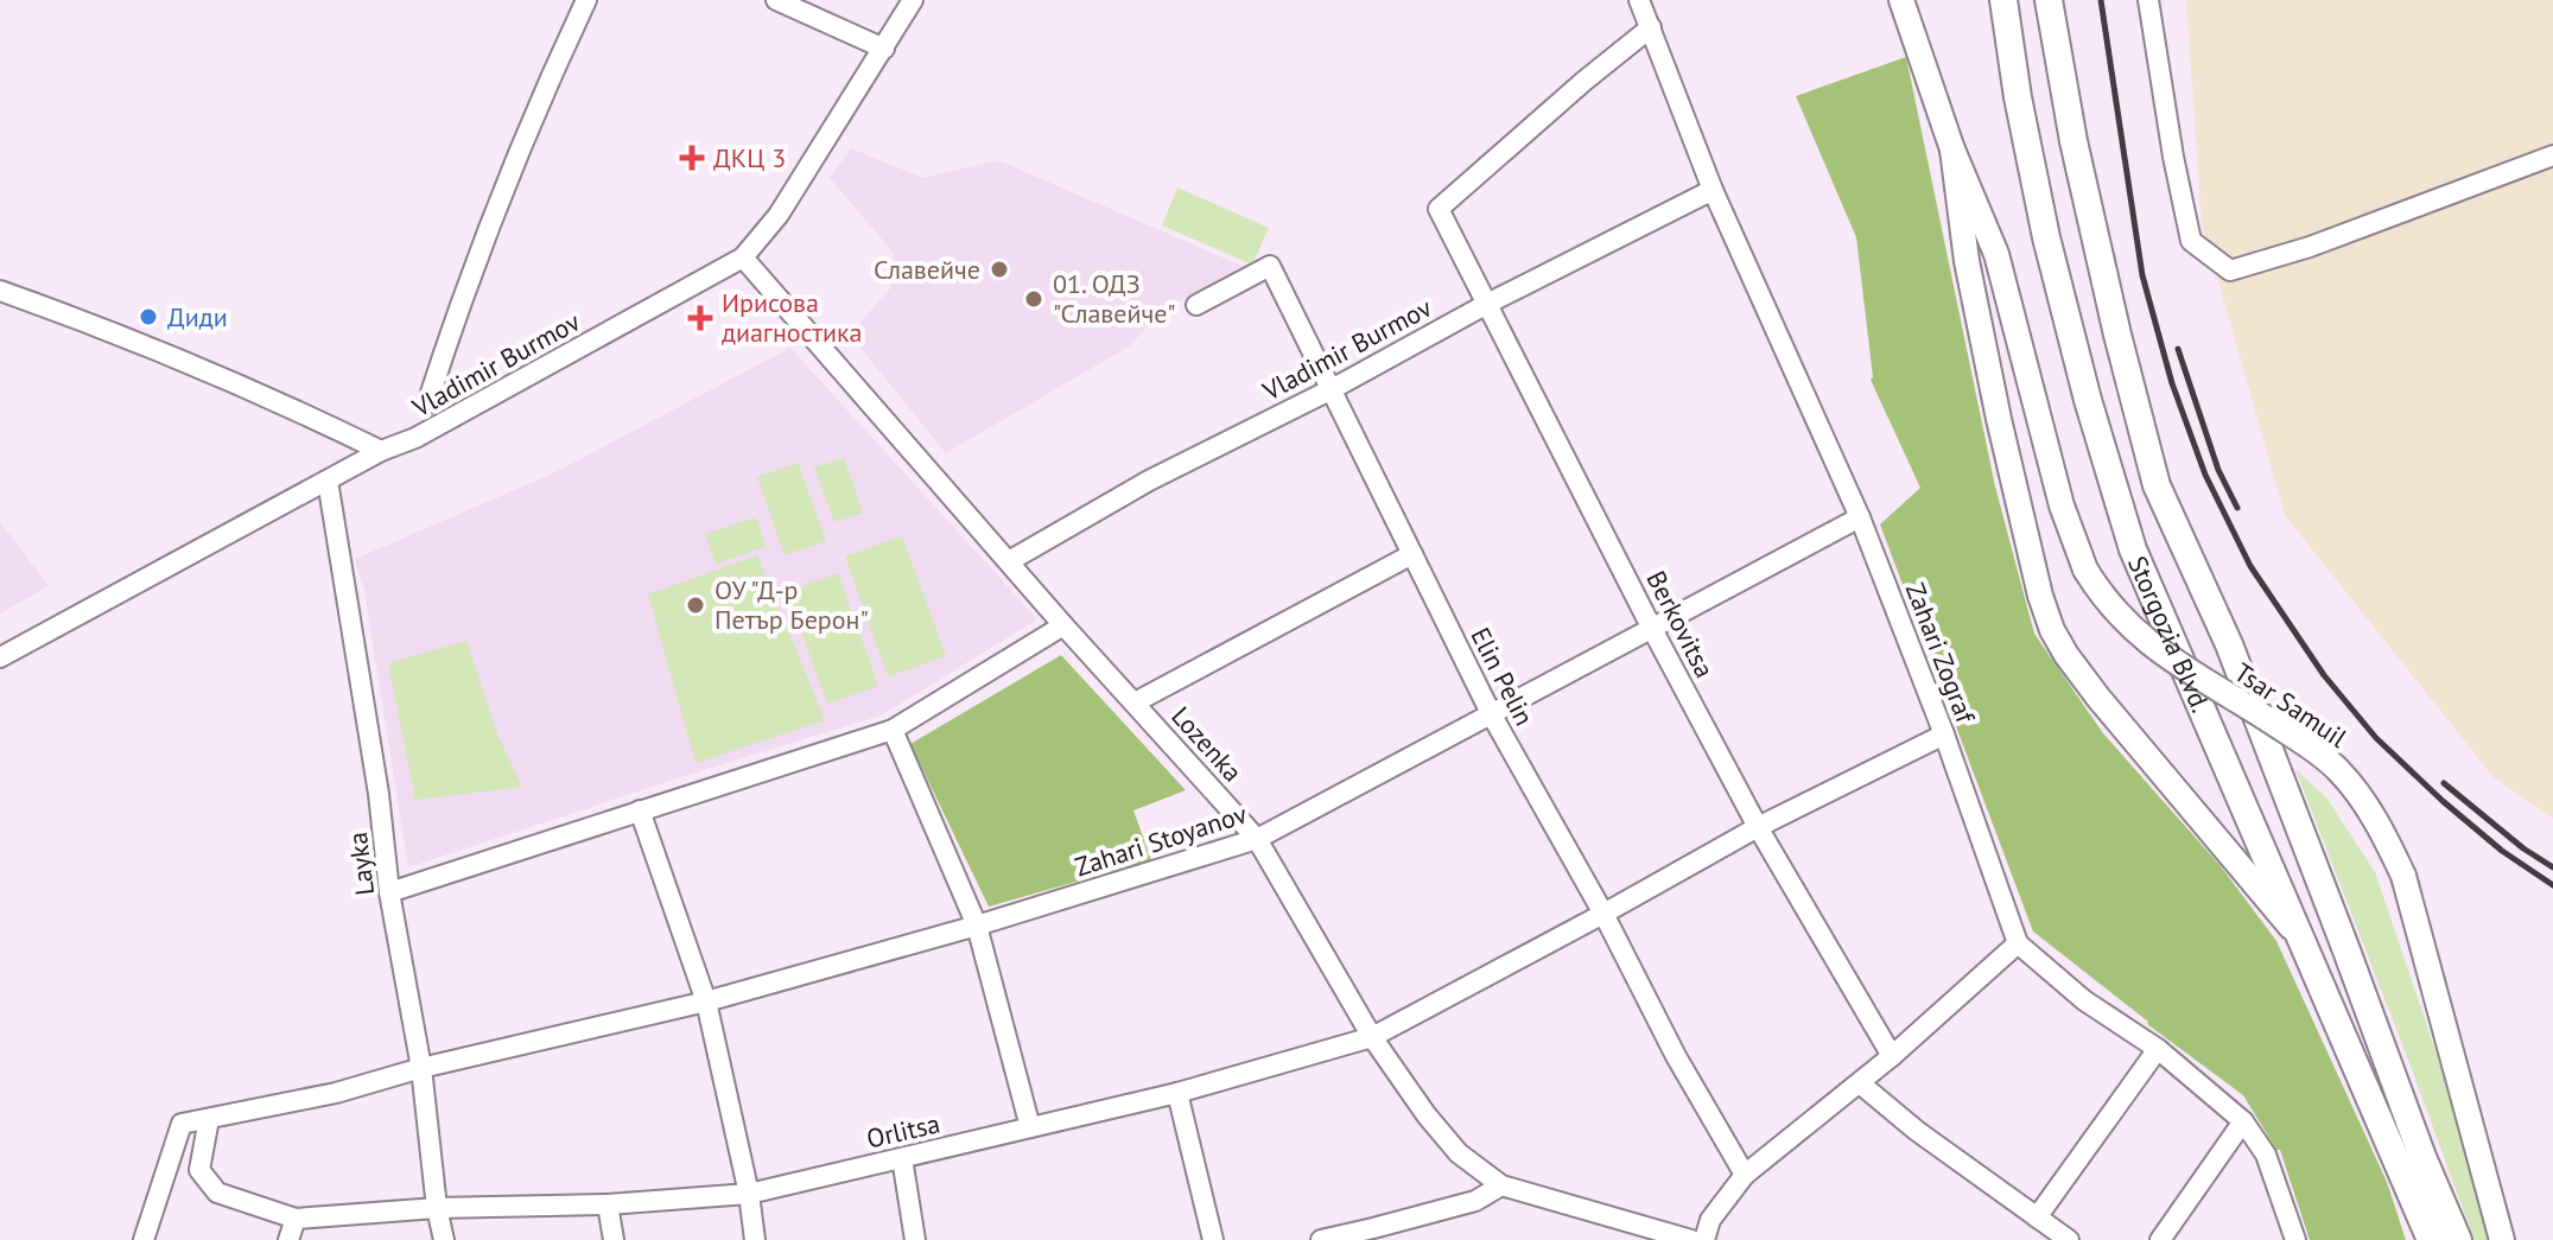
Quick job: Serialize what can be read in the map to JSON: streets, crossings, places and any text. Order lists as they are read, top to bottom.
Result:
{
  "streets": {
    "main road": ["Storgozia Blvd."],
    "street": [
      "Vladimir Burmov",
      "Berkovitsa",
      "Zahari Zograf",
      "Elin Pelin",
      "Tsar Samuil",
      "Lozenka",
      "Zahari Stoyanov",
      "Layka",
      "Orlitsa"
    ]
  },
  "crossings": [
    ["Vladimir Burmov", "Berkovitsa"],
    ["Vladimir Burmov", "Zahari Zograf"],
    ["Vladimir Burmov", "Elin Pelin"],
    ["Vladimir Burmov", "Lozenka"],
    ["Vladimir Burmov", "Layka"],
    ["Berkovitsa", "Zahari Zograf"],
    ["Berkovitsa", "Zahari Stoyanov"],
    ["Berkovitsa", "Orlitsa"],
    ["Storgozia Blvd.", "Tsar Samuil"],
    ["Zahari Zograf", "Zahari Stoyanov"],
    ["Zahari Zograf", "Orlitsa"],
    ["Elin Pelin", "Zahari Stoyanov"],
    ["Elin Pelin", "Orlitsa"],
    ["Lozenka", "Zahari Stoyanov"],
    ["Lozenka", "Orlitsa"],
    ["Zahari Stoyanov", "Layka"],
    ["Layka", "Orlitsa"]
  ],
  "places": {
    "health": ["ДКЦ 3", "Ирисова диагностика"],
    "other": [
      "Славейче",
      "01. ОДЗ \"Славейче\"",
      "Диди",
      "ОУ \"Д-р Петър Берон\""
    ]
  }
}
